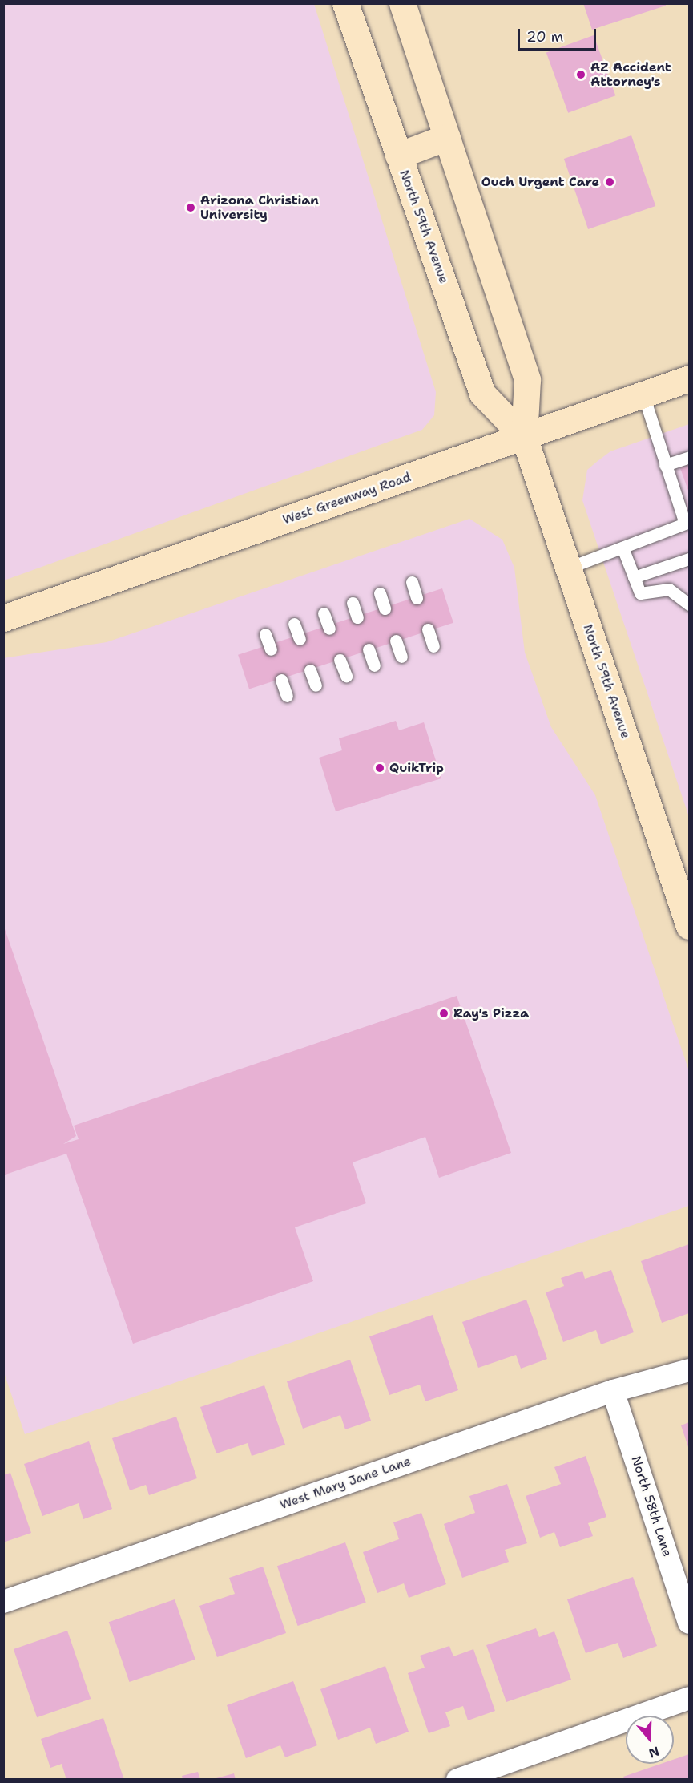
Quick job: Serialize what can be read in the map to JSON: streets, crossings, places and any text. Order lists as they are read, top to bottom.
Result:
{
  "streets": {
    "main road": ["North 59th Avenue", "West Greenway Road"],
    "street": ["West Mary Jane Lane", "North 58th Lane"]
  },
  "crossings": [
    ["North 59th Avenue", "West Greenway Road"],
    ["West Mary Jane Lane", "North 58th Lane"]
  ],
  "places": [
    "AZ Accident Attorney's",
    "Ouch Urgent Care",
    "Arizona Christian University",
    "QuikTrip",
    "Ray's Pizza"
  ],
  "scale_bar": "20 m",
  "north": "bottom"
}
